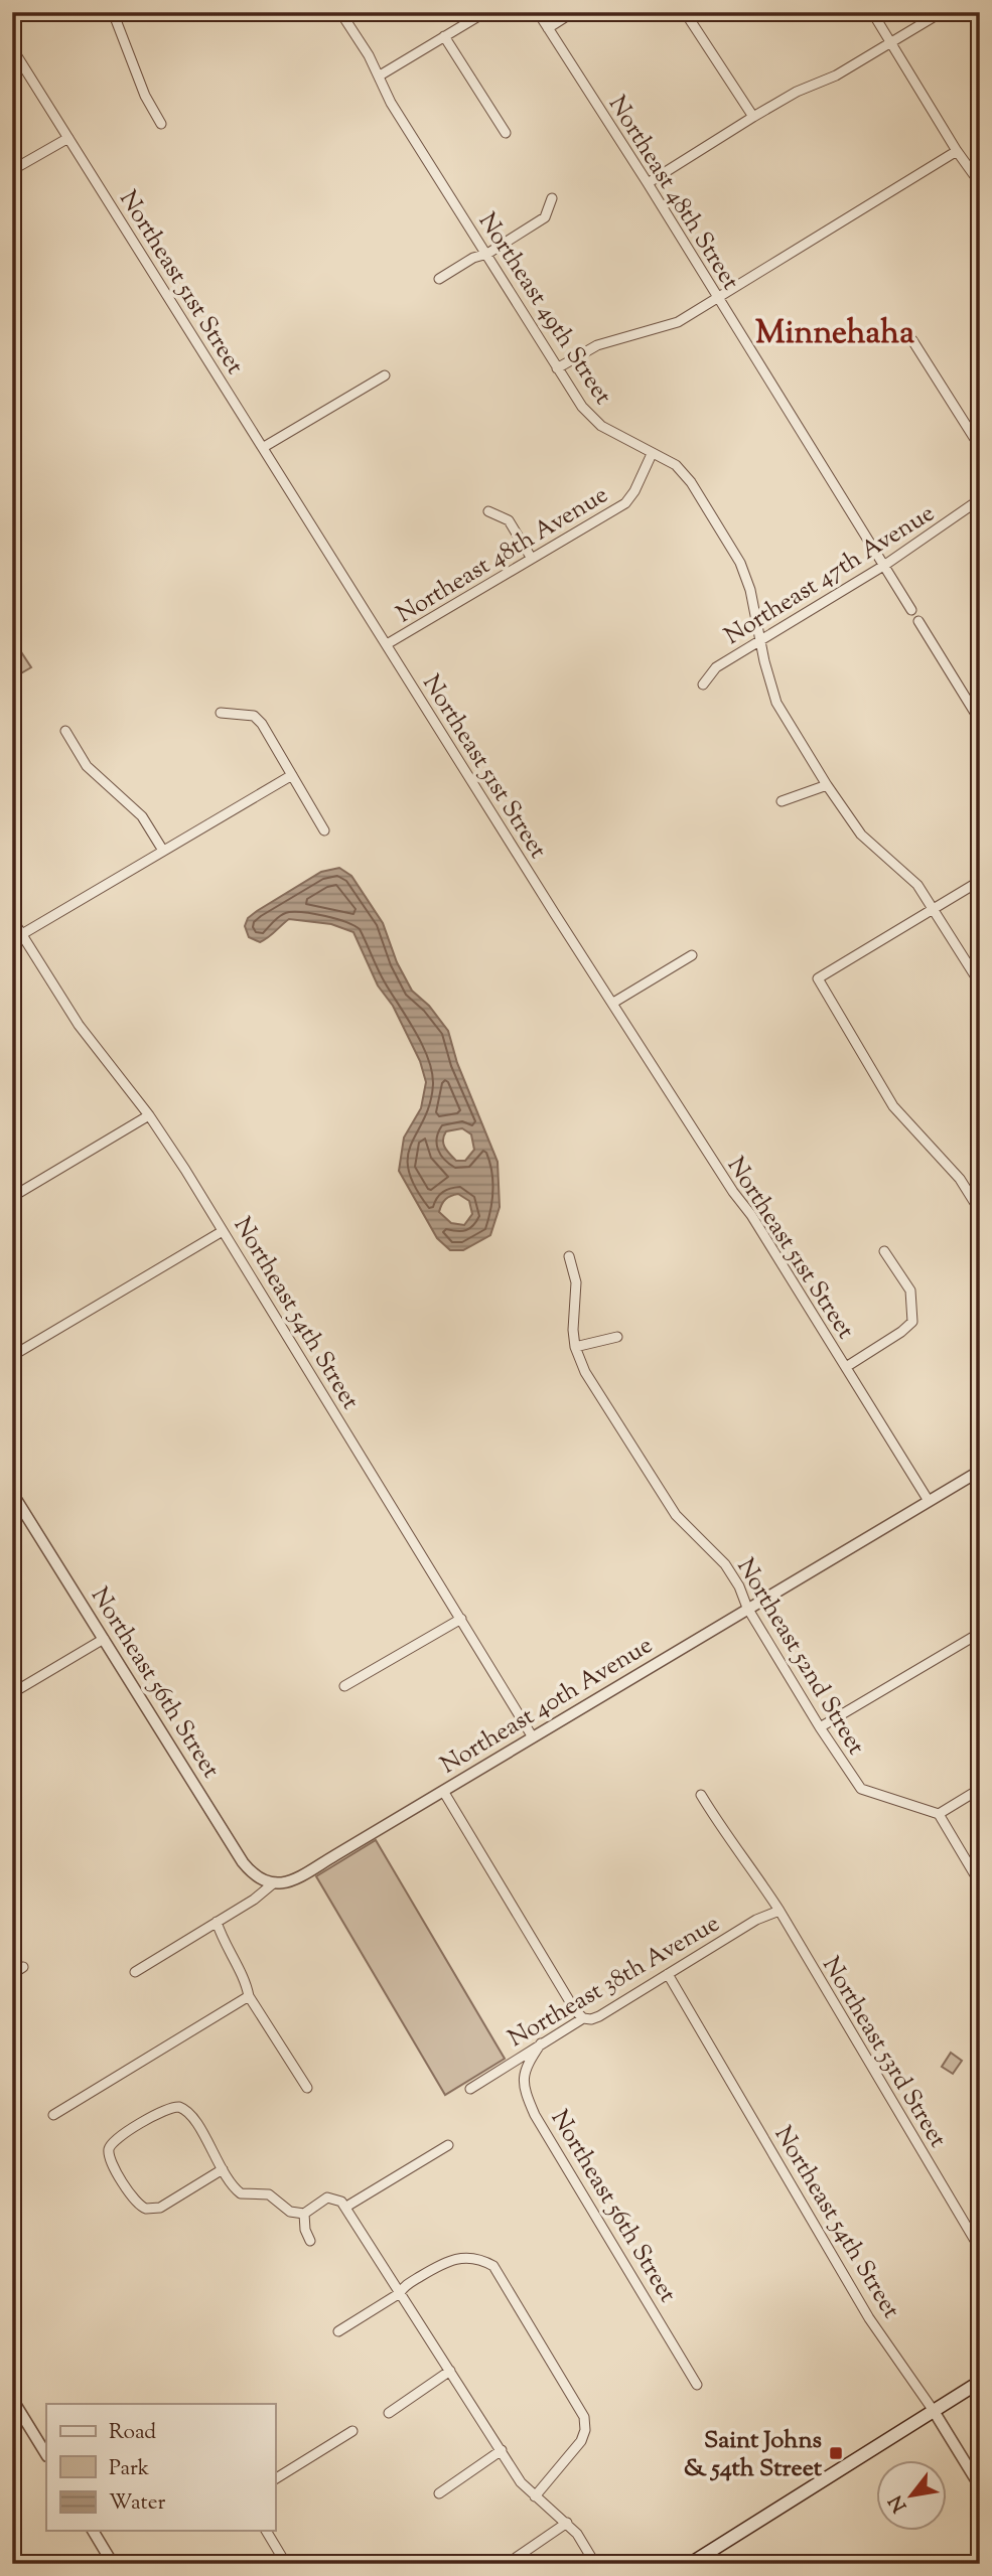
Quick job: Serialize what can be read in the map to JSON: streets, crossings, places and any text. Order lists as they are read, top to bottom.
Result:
{
  "streets": {
    "street": [
      "Northeast 48th Street",
      "Northeast 51st Street",
      "Northeast 49th Street",
      "Northeast 48th Avenue",
      "Northeast 47th Avenue",
      "Northeast 54th Street",
      "Northeast 52nd Street",
      "Northeast 56th Street",
      "Northeast 40th Avenue",
      "Northeast 38th Avenue",
      "Northeast 53rd Street"
    ]
  },
  "crossings": [
    ["Northeast 48th Street", "Northeast 47th Avenue"],
    ["Northeast 51st Street", "Northeast 48th Avenue"],
    ["Northeast 51st Street", "Northeast 40th Avenue"],
    ["Northeast 49th Street", "Northeast 48th Avenue"],
    ["Northeast 49th Street", "Northeast 47th Avenue"],
    ["Northeast 54th Street", "Northeast 40th Avenue"],
    ["Northeast 54th Street", "Northeast 38th Avenue"],
    ["Northeast 52nd Street", "Northeast 40th Avenue"],
    ["Northeast 56th Street", "Northeast 40th Avenue"],
    ["Northeast 56th Street", "Northeast 38th Avenue"],
    ["Northeast 38th Avenue", "Northeast 53rd Street"]
  ],
  "districts": ["Minnehaha"],
  "places": {
    "transit": ["Saint Johns & 54th Street"]
  },
  "legend": ["Road", "Park", "Water"],
  "north": "bottom left"
}
